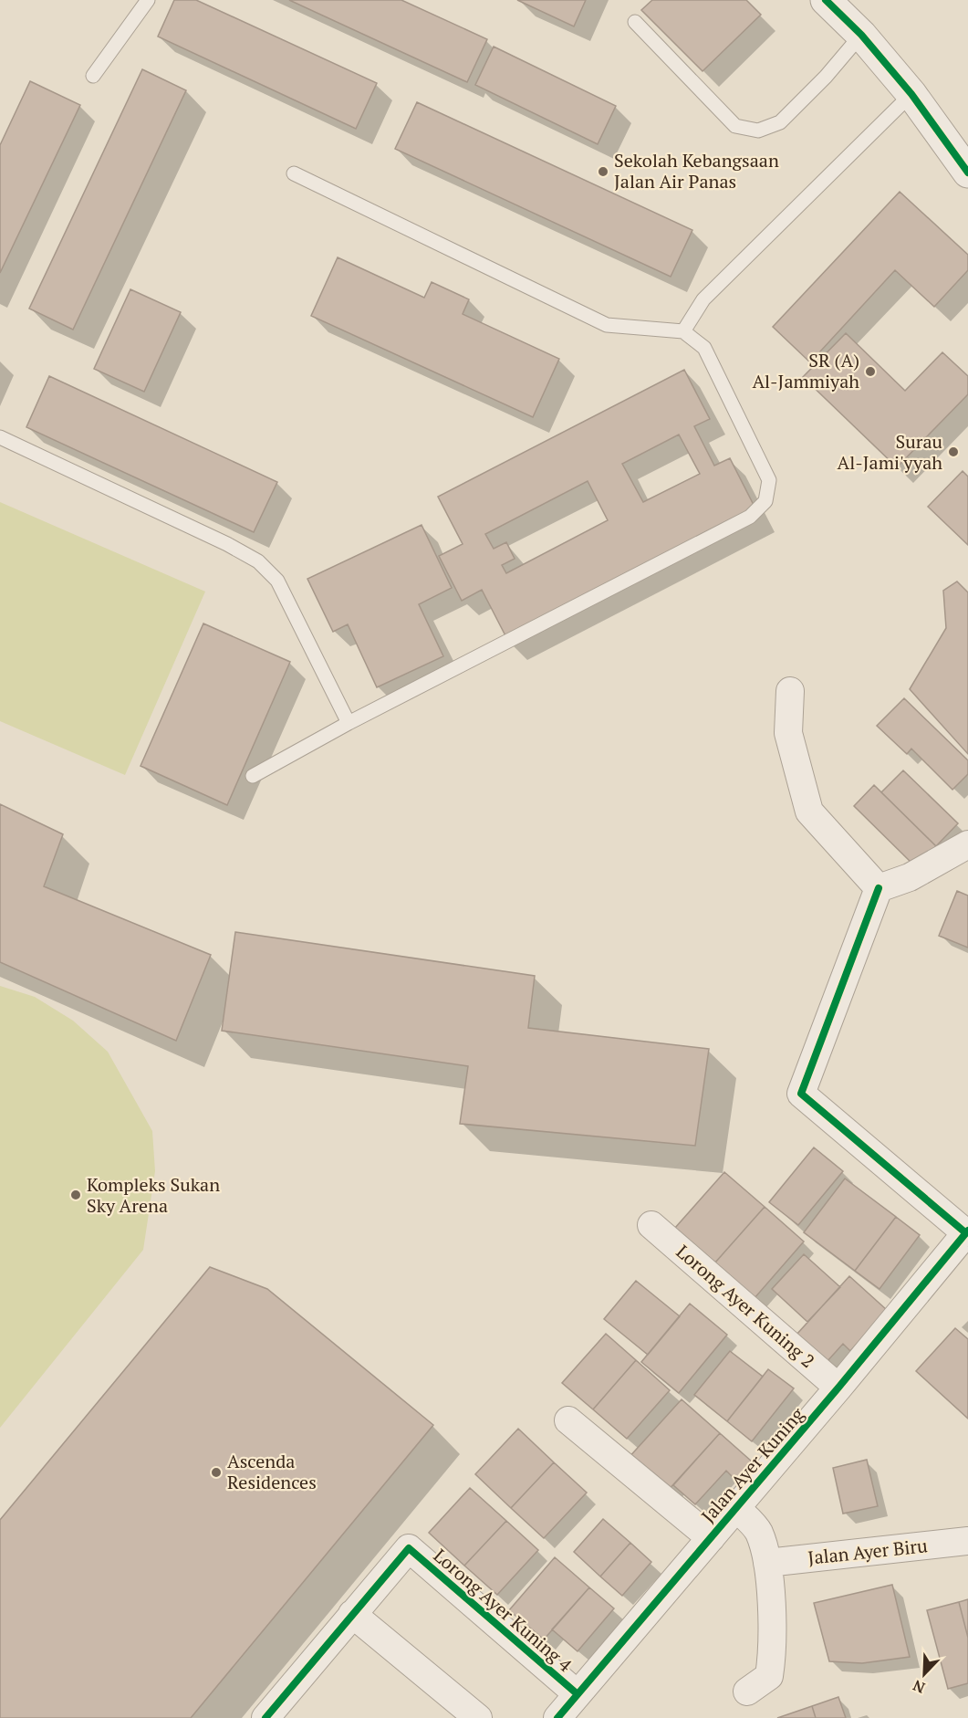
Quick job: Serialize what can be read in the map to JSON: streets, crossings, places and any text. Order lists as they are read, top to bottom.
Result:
{
  "streets": {
    "street": [
      "Lorong Ayer Kuning 2",
      "Jalan Ayer Kuning",
      "Jalan Ayer Biru",
      "Lorong Ayer Kuning 4"
    ]
  },
  "crossings": [
    ["Lorong Ayer Kuning 2", "Jalan Ayer Kuning"],
    ["Jalan Ayer Kuning", "Lorong Ayer Kuning 4"]
  ],
  "places": [
    "Sekolah Kebangsaan Jalan Air Panas",
    "SR (A) Al-Jammiyah",
    "Surau Al-Jami'yyah",
    "Kompleks Sukan Sky Arena",
    "Ascenda Residences"
  ],
  "north": "bottom left"
}
